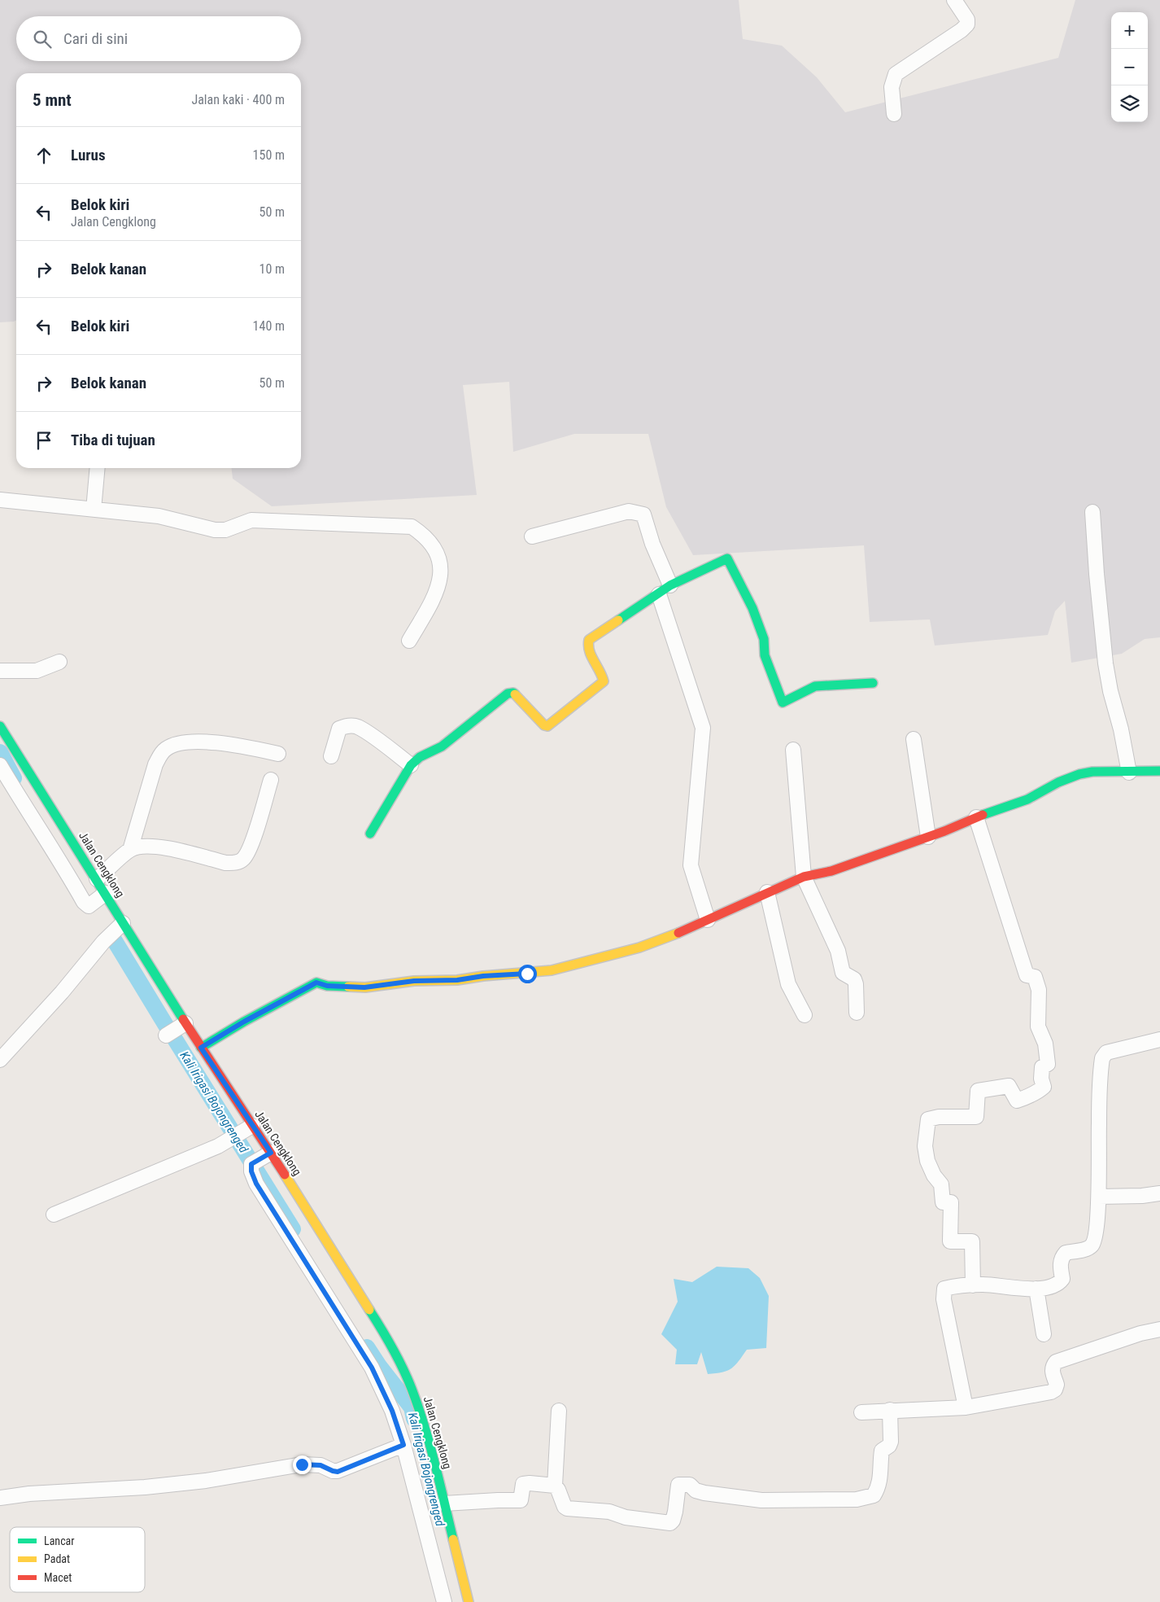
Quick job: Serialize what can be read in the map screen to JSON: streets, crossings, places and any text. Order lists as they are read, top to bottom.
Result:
{
  "streets": {
    "street": ["Jalan Cengklong"]
  },
  "water": ["Kali Irigasi Bojongrenged"],
  "legend": ["Lancar", "Padat", "Macet"],
  "page": {
    "map_buttons": ["+", "−"],
    "search": "Cari di sini",
    "heading": ["5 mnt", "Jalan kaki · 400 m"],
    "list": [
      ["Lurus", "150 m"],
      ["Belok kiri", "Jalan Cengklong", "50 m"],
      ["Belok kanan", "10 m"],
      ["Belok kiri", "140 m"],
      ["Belok kanan", "50 m"],
      "Tiba di tujuan"
    ]
  }
}
